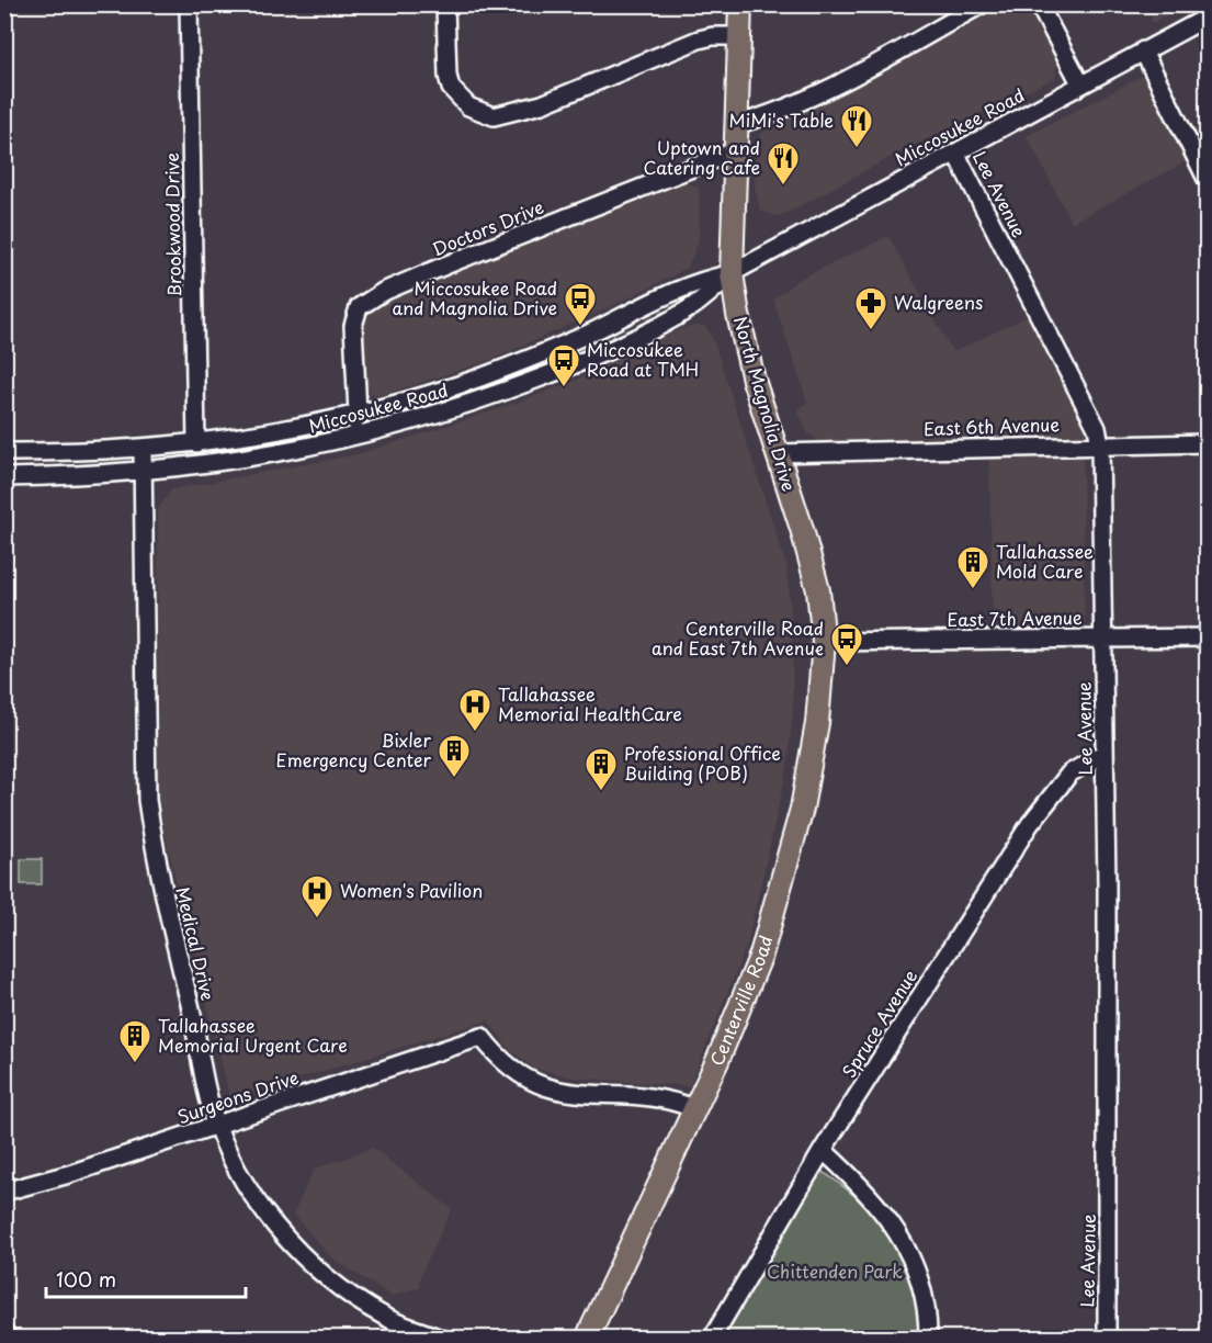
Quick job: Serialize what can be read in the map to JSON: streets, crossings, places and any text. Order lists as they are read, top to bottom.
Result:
{
  "streets": {
    "main road": ["North Magnolia Drive", "Centerville Road"],
    "street": [
      "Miccosukee Road",
      "Lee Avenue",
      "Brookwood Drive",
      "Doctors Drive",
      "East 6th Avenue",
      "East 7th Avenue",
      "Medical Drive",
      "Spruce Avenue",
      "Surgeons Drive"
    ]
  },
  "crossings": [
    ["Miccosukee Road", "Lee Avenue"],
    ["Miccosukee Road", "Brookwood Drive"],
    ["Miccosukee Road", "Doctors Drive"],
    ["Miccosukee Road", "North Magnolia Drive"],
    ["Miccosukee Road", "Medical Drive"],
    ["Lee Avenue", "East 6th Avenue"],
    ["Lee Avenue", "East 7th Avenue"],
    ["Lee Avenue", "Spruce Avenue"],
    ["Doctors Drive", "North Magnolia Drive"],
    ["North Magnolia Drive", "East 6th Avenue"],
    ["North Magnolia Drive", "East 7th Avenue"],
    ["North Magnolia Drive", "Centerville Road"],
    ["East 7th Avenue", "Centerville Road"],
    ["Medical Drive", "Surgeons Drive"],
    ["Centerville Road", "Surgeons Drive"]
  ],
  "parks": ["Chittenden Park"],
  "places": {
    "restaurant": ["MiMi's Table", "Uptown and Catering Cafe"],
    "bus stop": ["Miccosukee Road and Magnolia Drive", "Miccosukee Road at TMH", "Centerville Road and East 7th Avenue"],
    "pharmacy": ["Walgreens"],
    "building": [
      "Tallahassee Mold Care",
      "Bixler Emergency Center",
      "Professional Office Building (POB)",
      "Tallahassee Memorial Urgent Care"
    ],
    "hospital": ["Tallahassee Memorial HealthCare", "Women's Pavilion"]
  },
  "scale_bar": "100 m"
}
